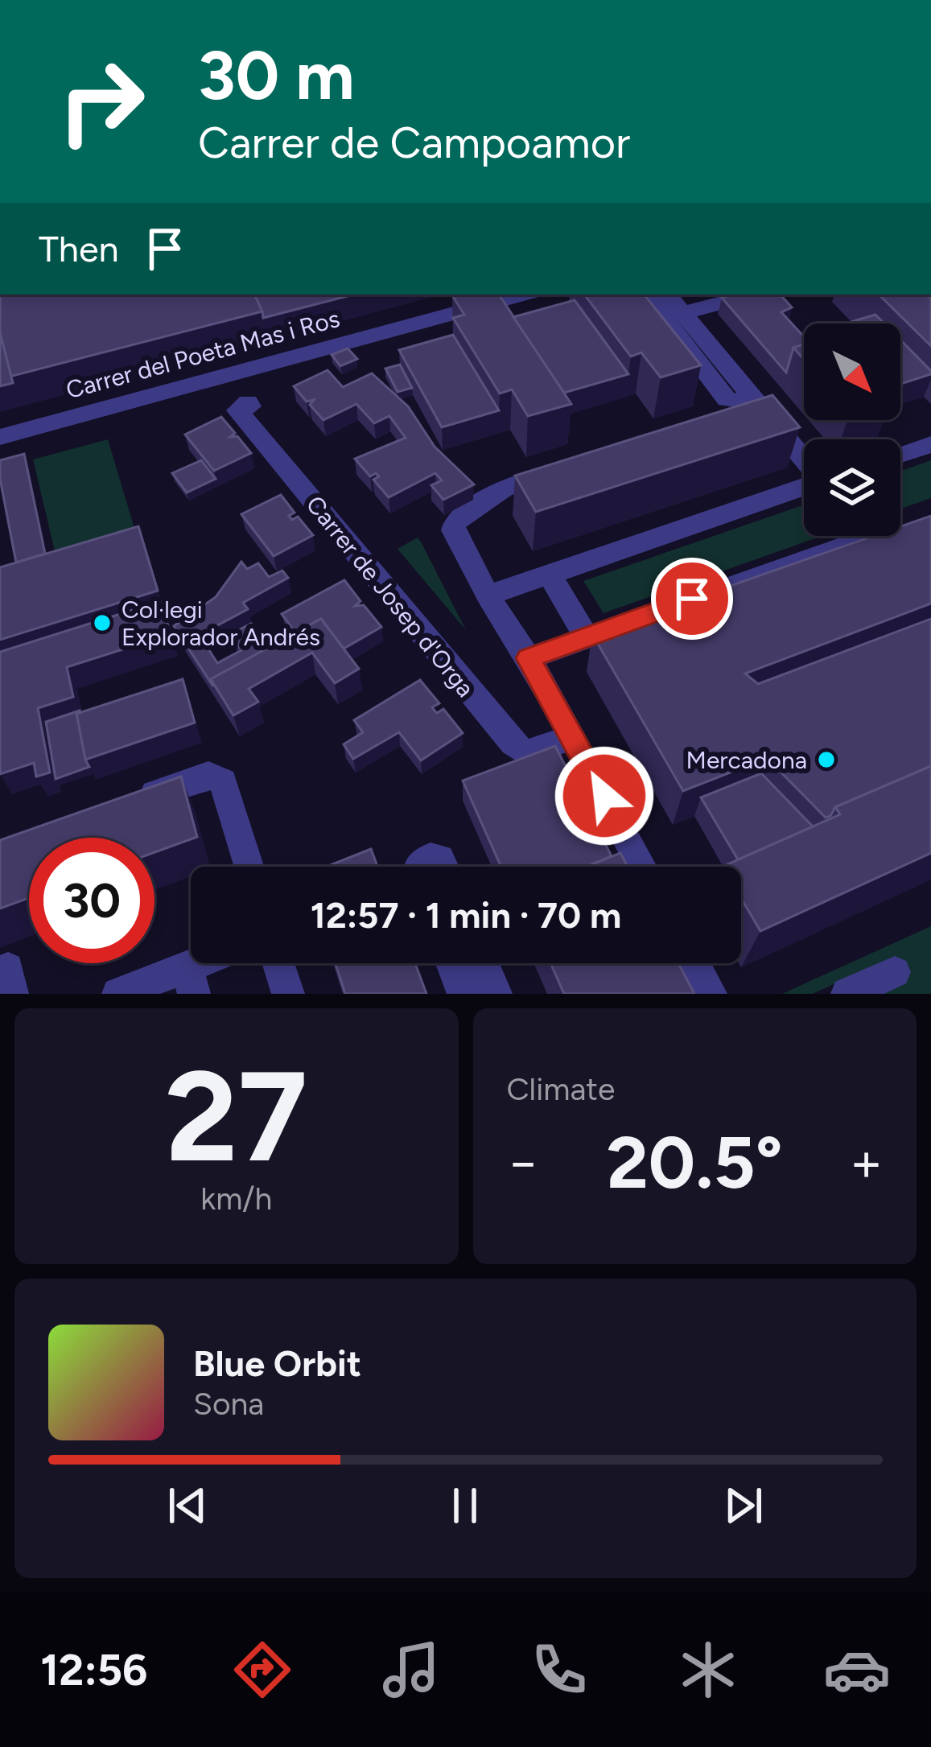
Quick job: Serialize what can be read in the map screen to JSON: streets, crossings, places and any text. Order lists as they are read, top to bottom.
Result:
{
  "streets": {
    "street": ["Carrer del Poeta Mas i Ros", "Carrer de Josep d'Orga"]
  },
  "places": ["Col·legi Explorador Andrés", "Mercadona"],
  "north": "bottom right",
  "page": {
    "turn": ["30 m", "Carrer de Campoamor"],
    "then": "Then",
    "limit": "30",
    "trip": "12:57 · 1 min · 70 m",
    "tile": [
      ["27", "km/h"],
      "Climate"
    ],
    "heat": ["−", "20.5°", "+"],
    "song": ["Blue Orbit", "Sona"],
    "tabs": "12:56"
  }
}
